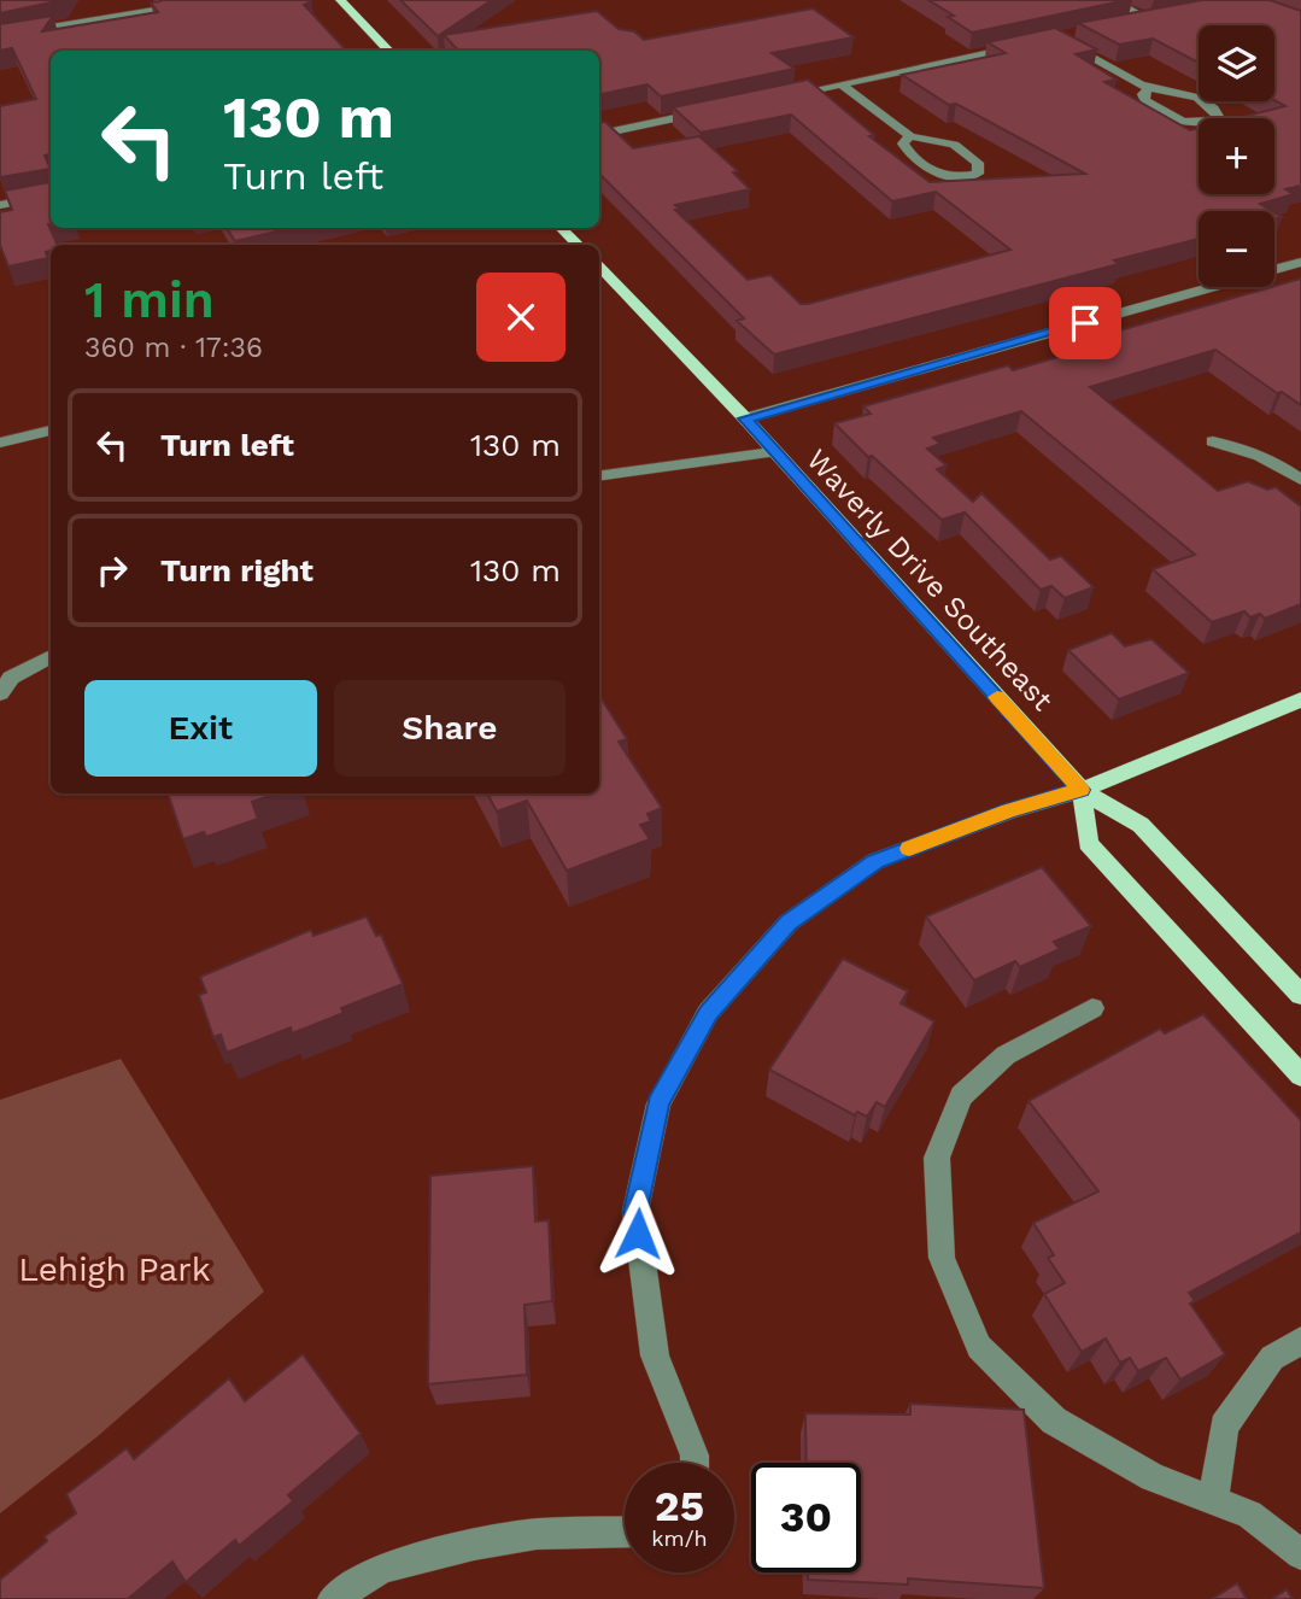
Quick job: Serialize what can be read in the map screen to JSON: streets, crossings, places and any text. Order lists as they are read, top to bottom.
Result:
{
  "streets": {
    "main road": ["Waverly Drive Southeast"]
  },
  "parks": ["Lehigh Park"],
  "page": {
    "map_buttons": ["+", "−"],
    "turn": ["130 m", "Turn left"],
    "heading": ["1 min", "360 m · 17:36"],
    "list": [
      {
        "name": "Turn left",
        "value": "130 m"
      },
      {
        "name": "Turn right",
        "value": "130 m"
      }
    ],
    "buttons": ["Exit", "Share"],
    "speed": "25 km/h",
    "limit": "30"
  }
}
